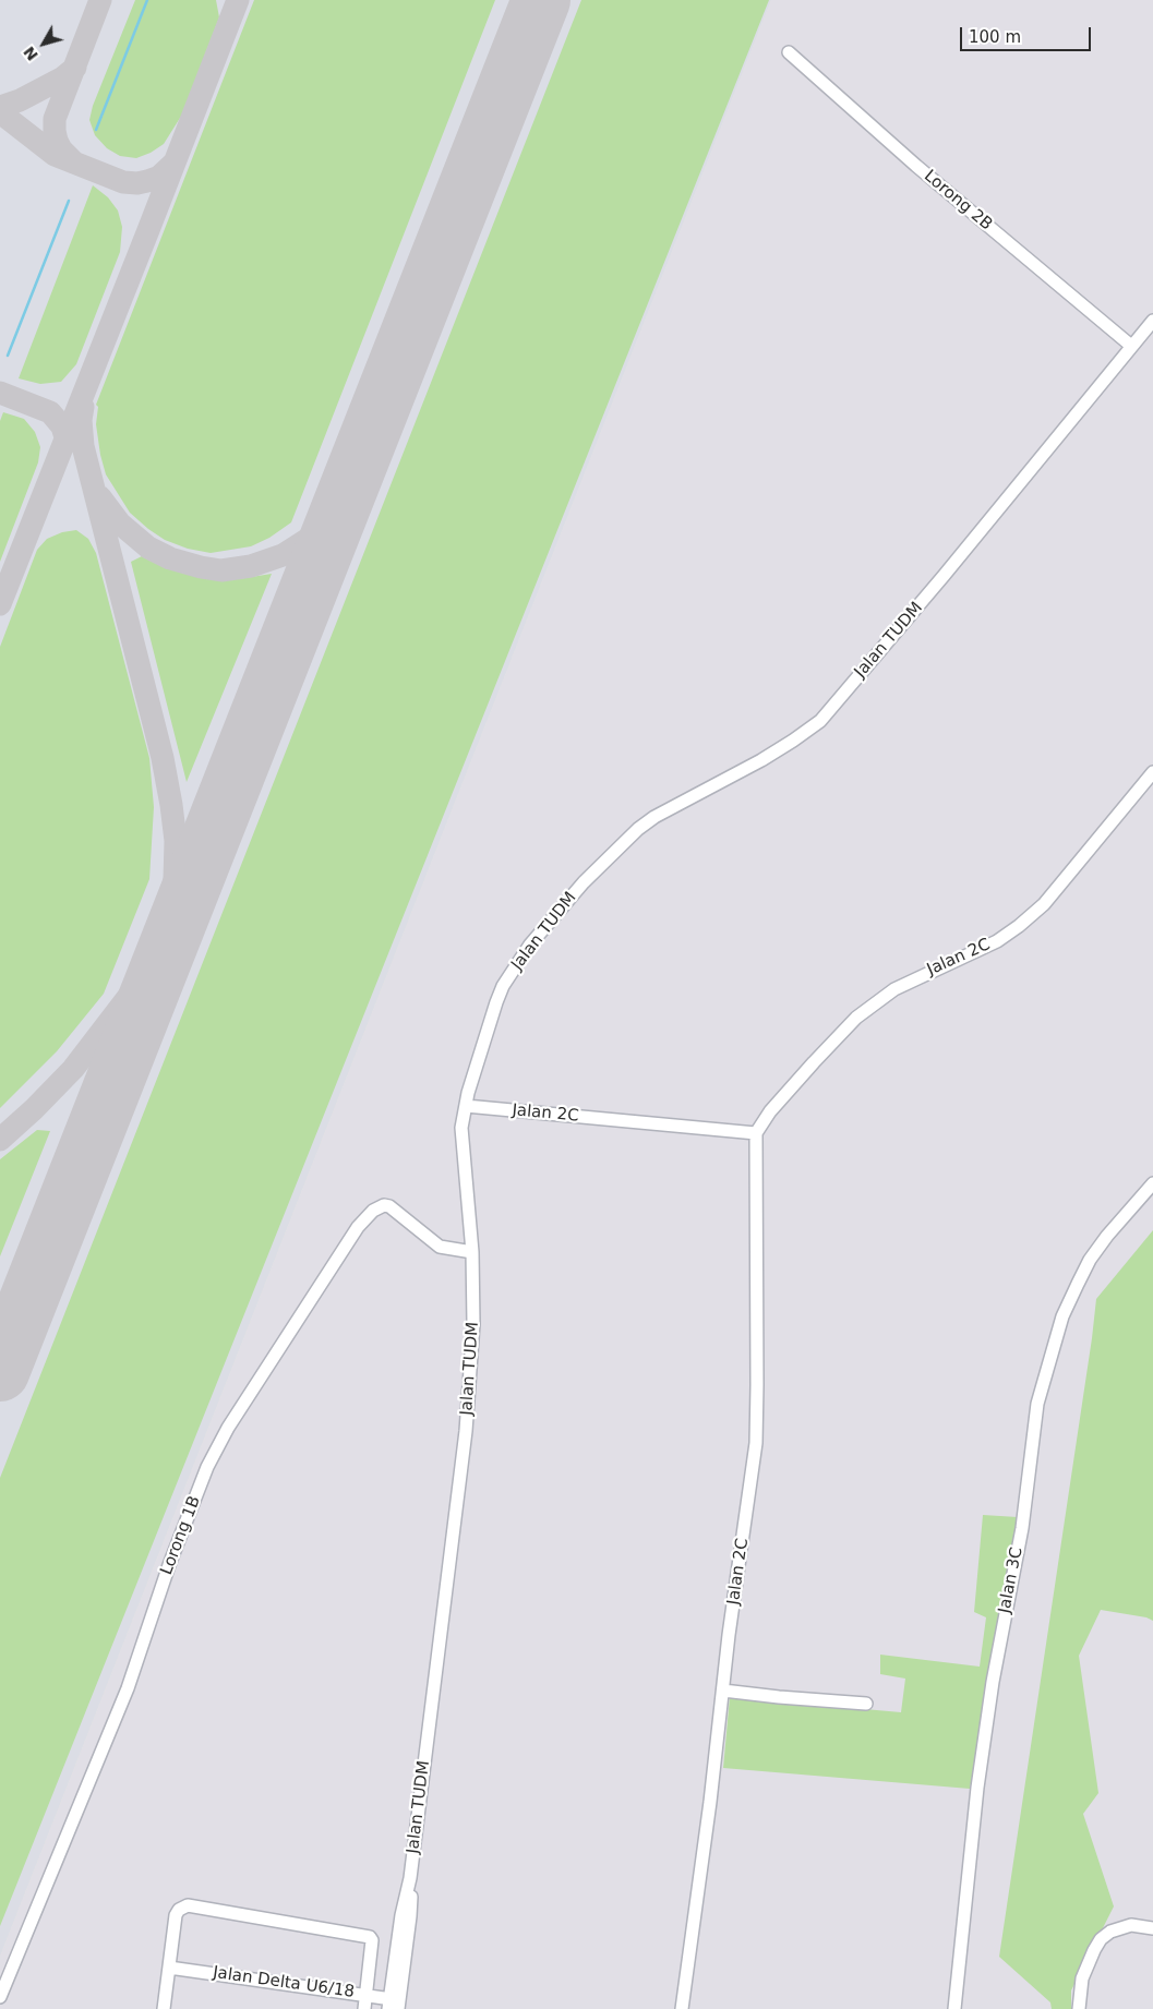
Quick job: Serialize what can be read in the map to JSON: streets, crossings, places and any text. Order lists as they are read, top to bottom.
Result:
{
  "streets": {
    "street": [
      "Lorong 2B",
      "Jalan TUDM",
      "Jalan 2C",
      "Lorong 1B",
      "Jalan 3C",
      "Jalan Delta U6/18"
    ]
  },
  "crossings": [
    ["Lorong 2B", "Jalan TUDM"],
    ["Jalan TUDM", "Jalan 2C"],
    ["Jalan TUDM", "Lorong 1B"],
    ["Jalan TUDM", "Jalan Delta U6/18"]
  ],
  "scale_bar": "100 m",
  "north": "bottom left"
}
